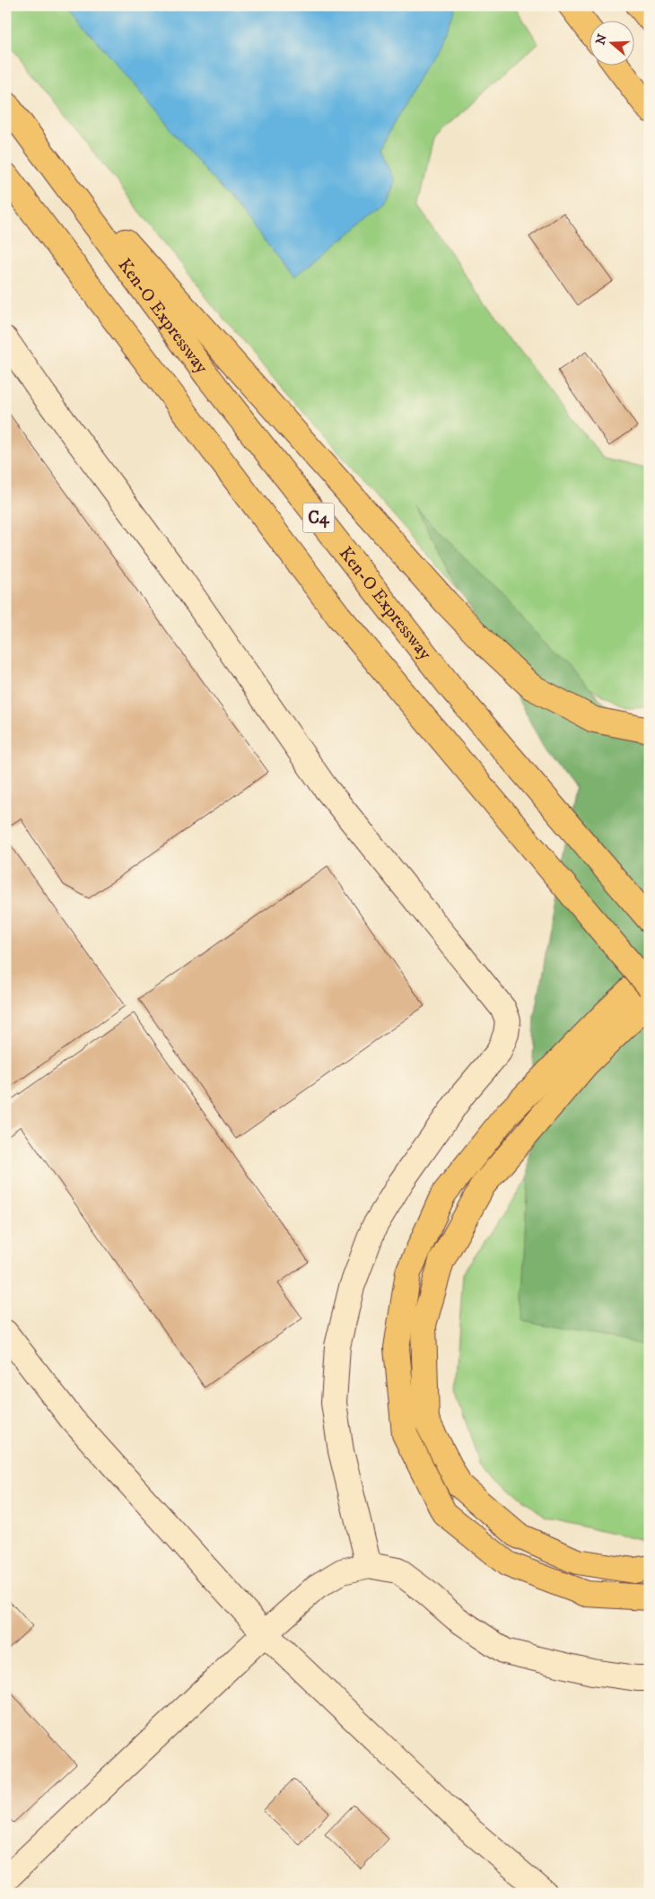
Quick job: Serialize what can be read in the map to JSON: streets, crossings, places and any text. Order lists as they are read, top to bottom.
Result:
{
  "streets": {
    "highway": ["Ken-O Expressway", "C4"]
  },
  "north": "left"
}
